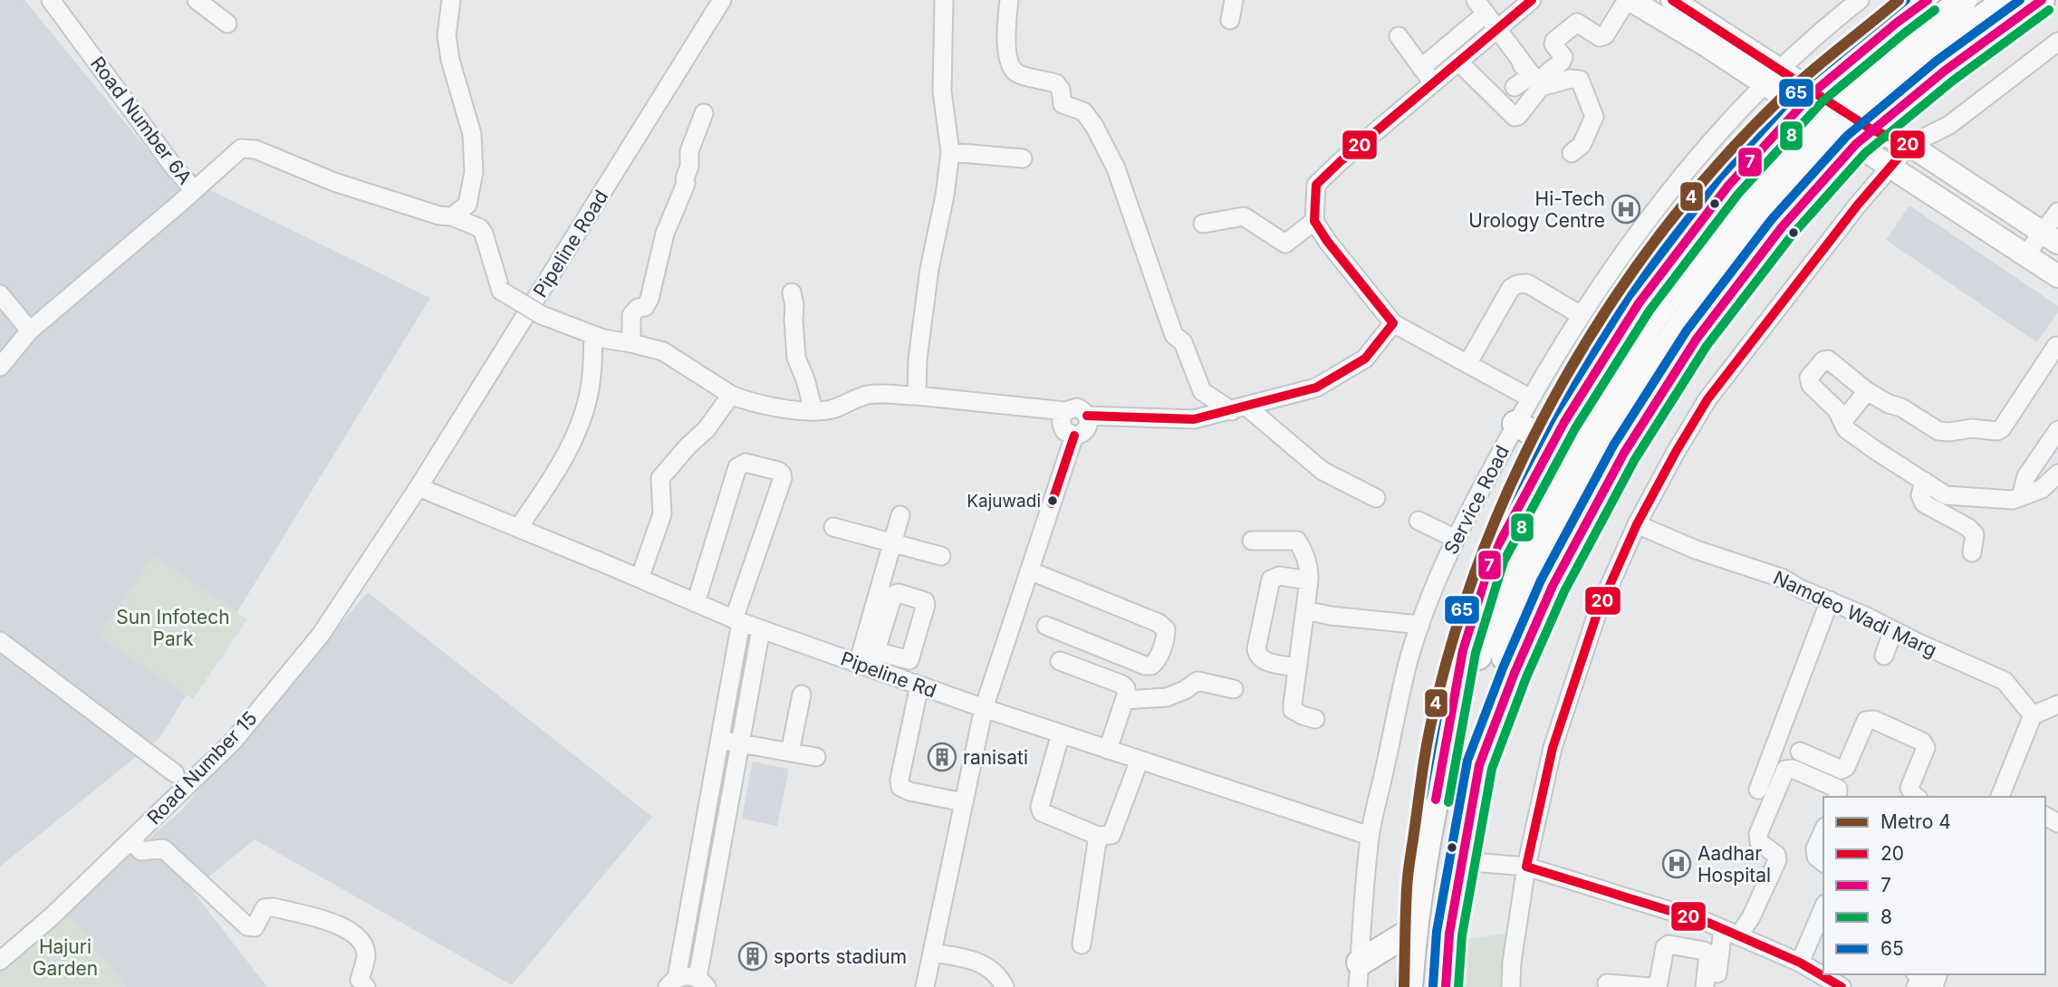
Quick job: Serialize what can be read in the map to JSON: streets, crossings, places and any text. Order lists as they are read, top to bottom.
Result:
{
  "streets": {
    "street": [
      "Road Number 6A",
      "Pipeline Road",
      "Service Road",
      "Namdeo Wadi Marg",
      "Pipeline Rd",
      "Road Number 15"
    ]
  },
  "crossings": [
    ["Pipeline Road", "Pipeline Rd"],
    ["Pipeline Road", "Road Number 15"],
    ["Service Road", "Pipeline Rd"],
    ["Pipeline Rd", "Road Number 15"]
  ],
  "parks": ["Sun Infotech Park", "Hajuri Garden"],
  "places": {
    "hospital": ["Hi-Tech Urology Centre", "Aadhar Hospital"],
    "other": ["Kajuwadi"],
    "building": ["ranisati", "sports stadium"]
  },
  "lines": [
    "metro line 4",
    "transit line 20",
    "transit line 7",
    "transit line 65",
    "transit line 8"
  ],
  "legend": [
    "Metro 4",
    "20",
    "7",
    "8",
    "65"
  ]
}
